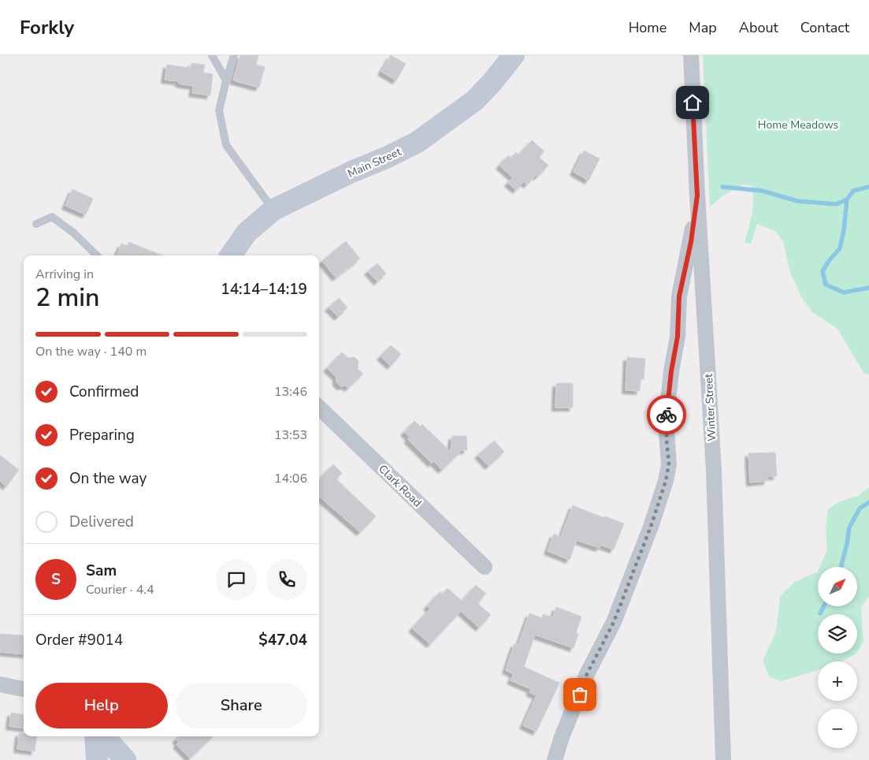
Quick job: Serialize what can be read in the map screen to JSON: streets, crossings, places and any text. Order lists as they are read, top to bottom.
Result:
{
  "streets": {
    "main road": ["Main Street"],
    "street": ["Winter Street", "Clark Road"]
  },
  "parks": ["Home Meadows"],
  "north": "top right",
  "page": {
    "header": "Forkly",
    "nav": [
      "Home",
      "Map",
      "About",
      "Contact"
    ],
    "heading": ["2 min", "Arriving in", "14:14–14:19"],
    "panel": [
      "Sam",
      "Courier · 4.4",
      "Order #9014",
      "$47.04"
    ],
    "bar": "On the way · 140 m",
    "list": [
      ["Confirmed", "13:46"],
      ["Preparing", "13:53"],
      ["On the way", "14:06"],
      "Delivered"
    ],
    "round": "S",
    "map_buttons": ["+", "−"],
    "buttons": ["Help", "Share"]
  }
}
